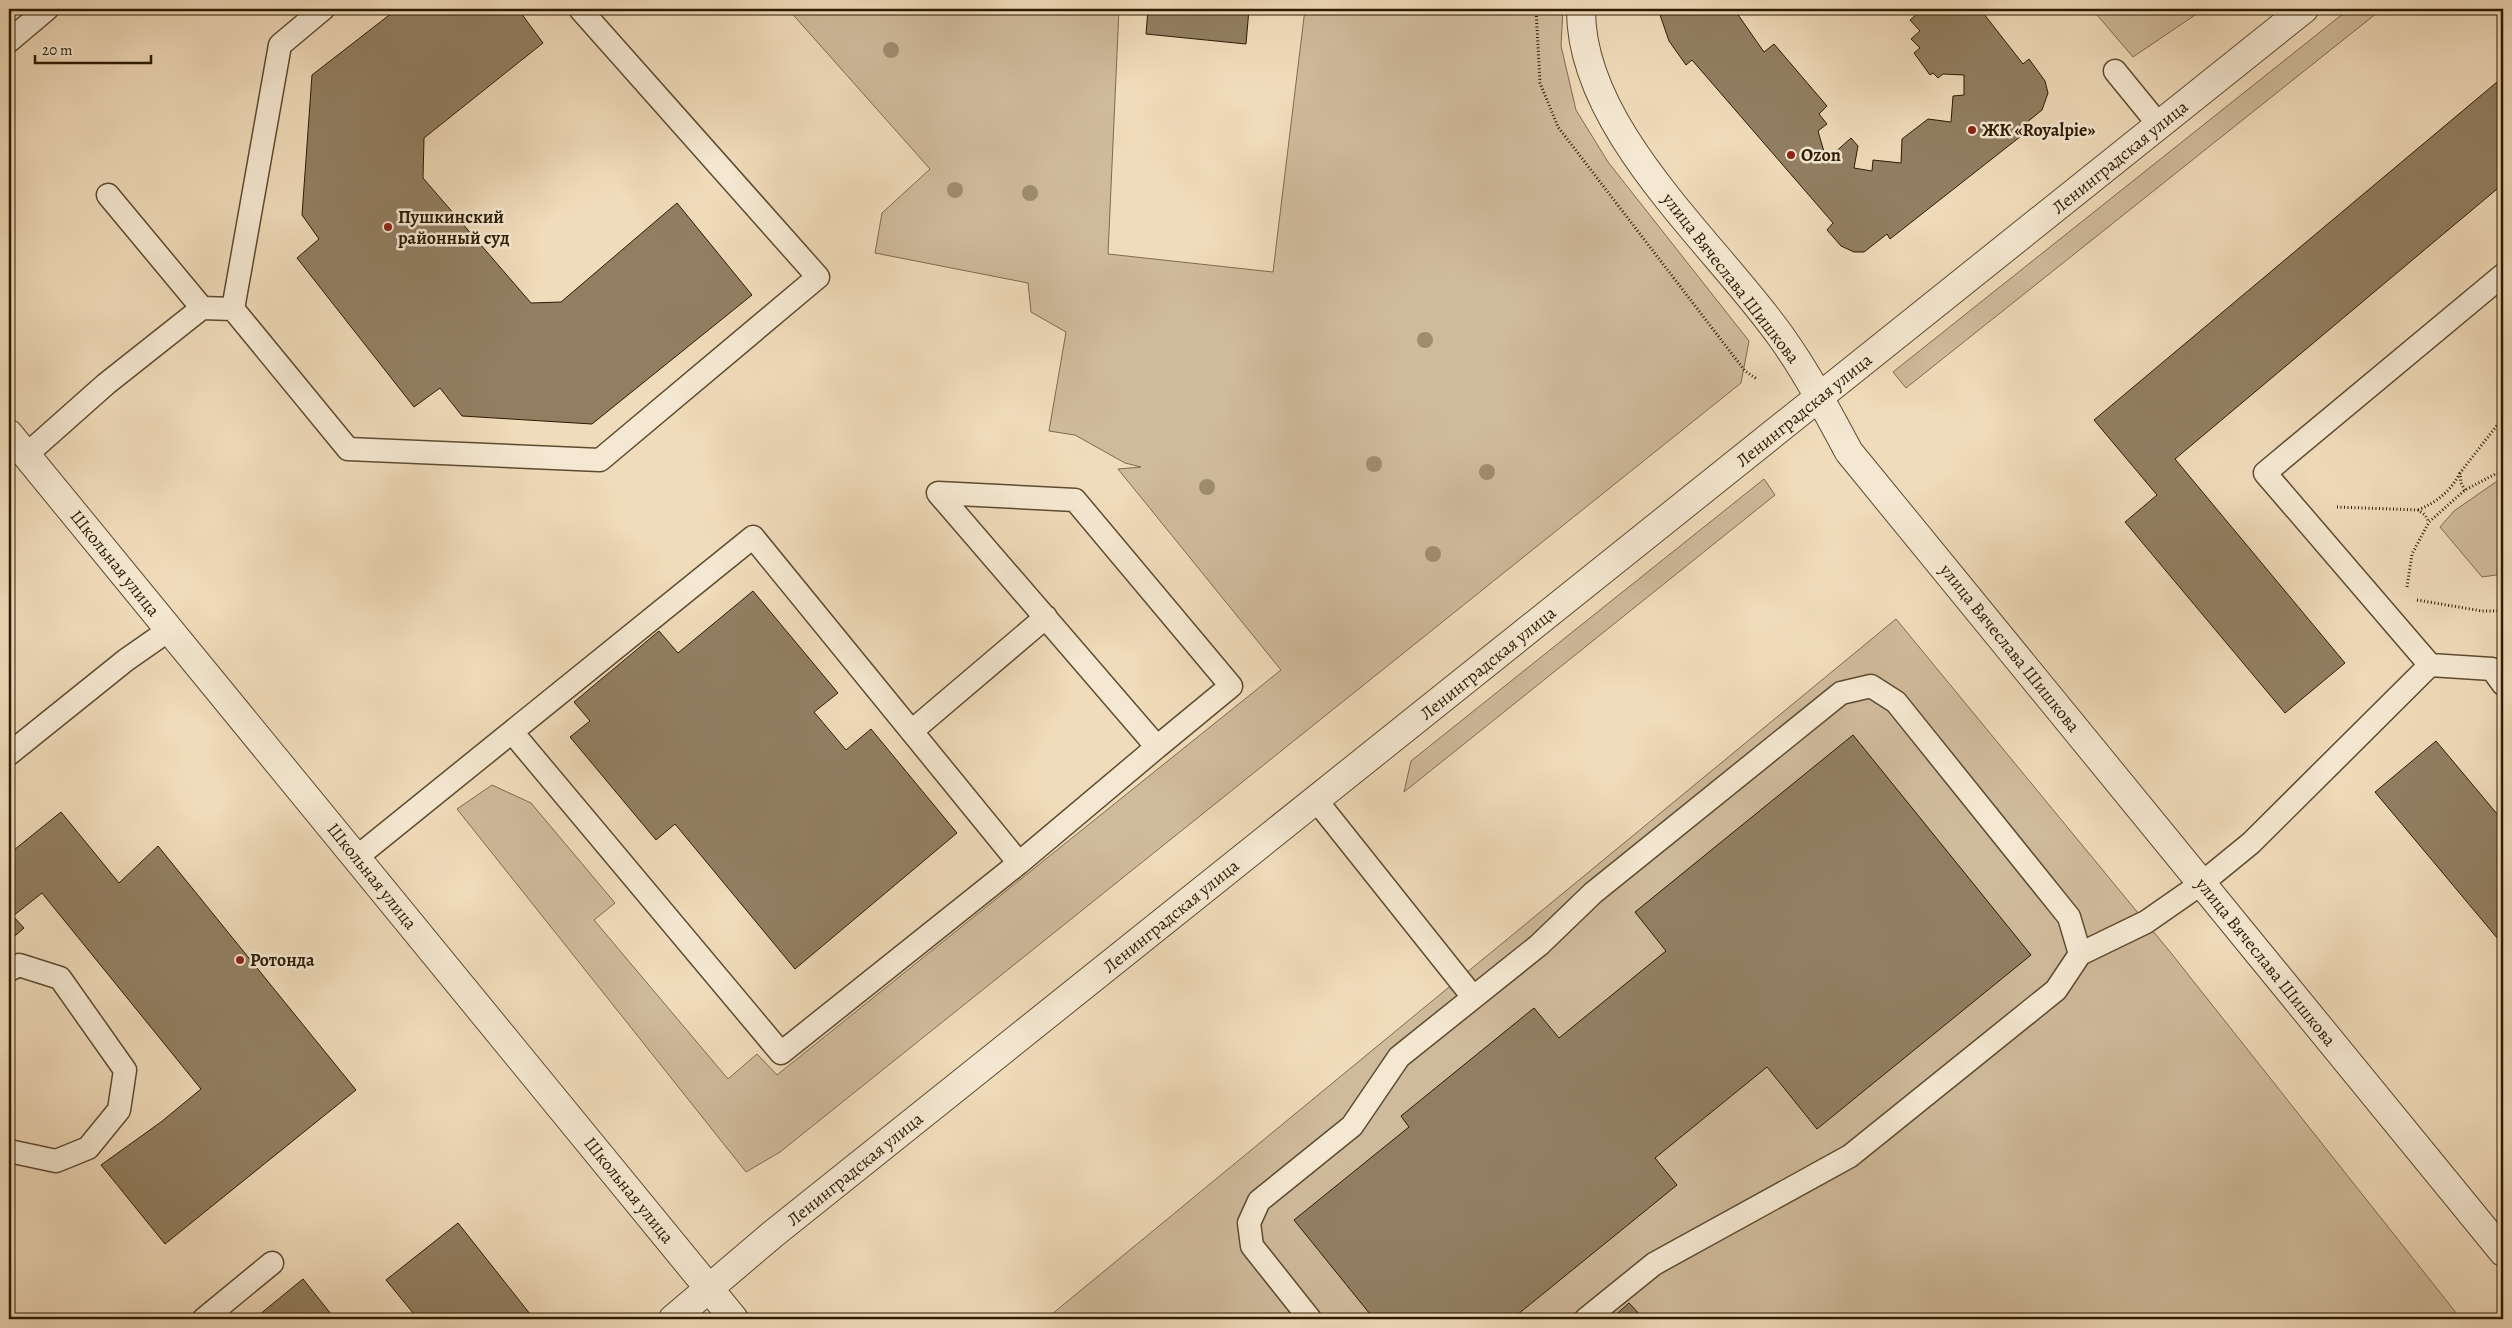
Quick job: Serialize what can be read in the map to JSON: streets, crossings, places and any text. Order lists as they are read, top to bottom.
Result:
{
  "streets": {
    "street": ["Ленинградская улица", "улица Вячеслава Шишкова", "Школьная улица"]
  },
  "crossings": [
    ["Ленинградская улица", "улица Вячеслава Шишкова"],
    ["Ленинградская улица", "Школьная улица"]
  ],
  "places": [
    "ЖК «Royalpie»",
    "Ozon",
    "Пушкинский районный суд",
    "Ротонда"
  ],
  "scale_bar": "20 m"
}
